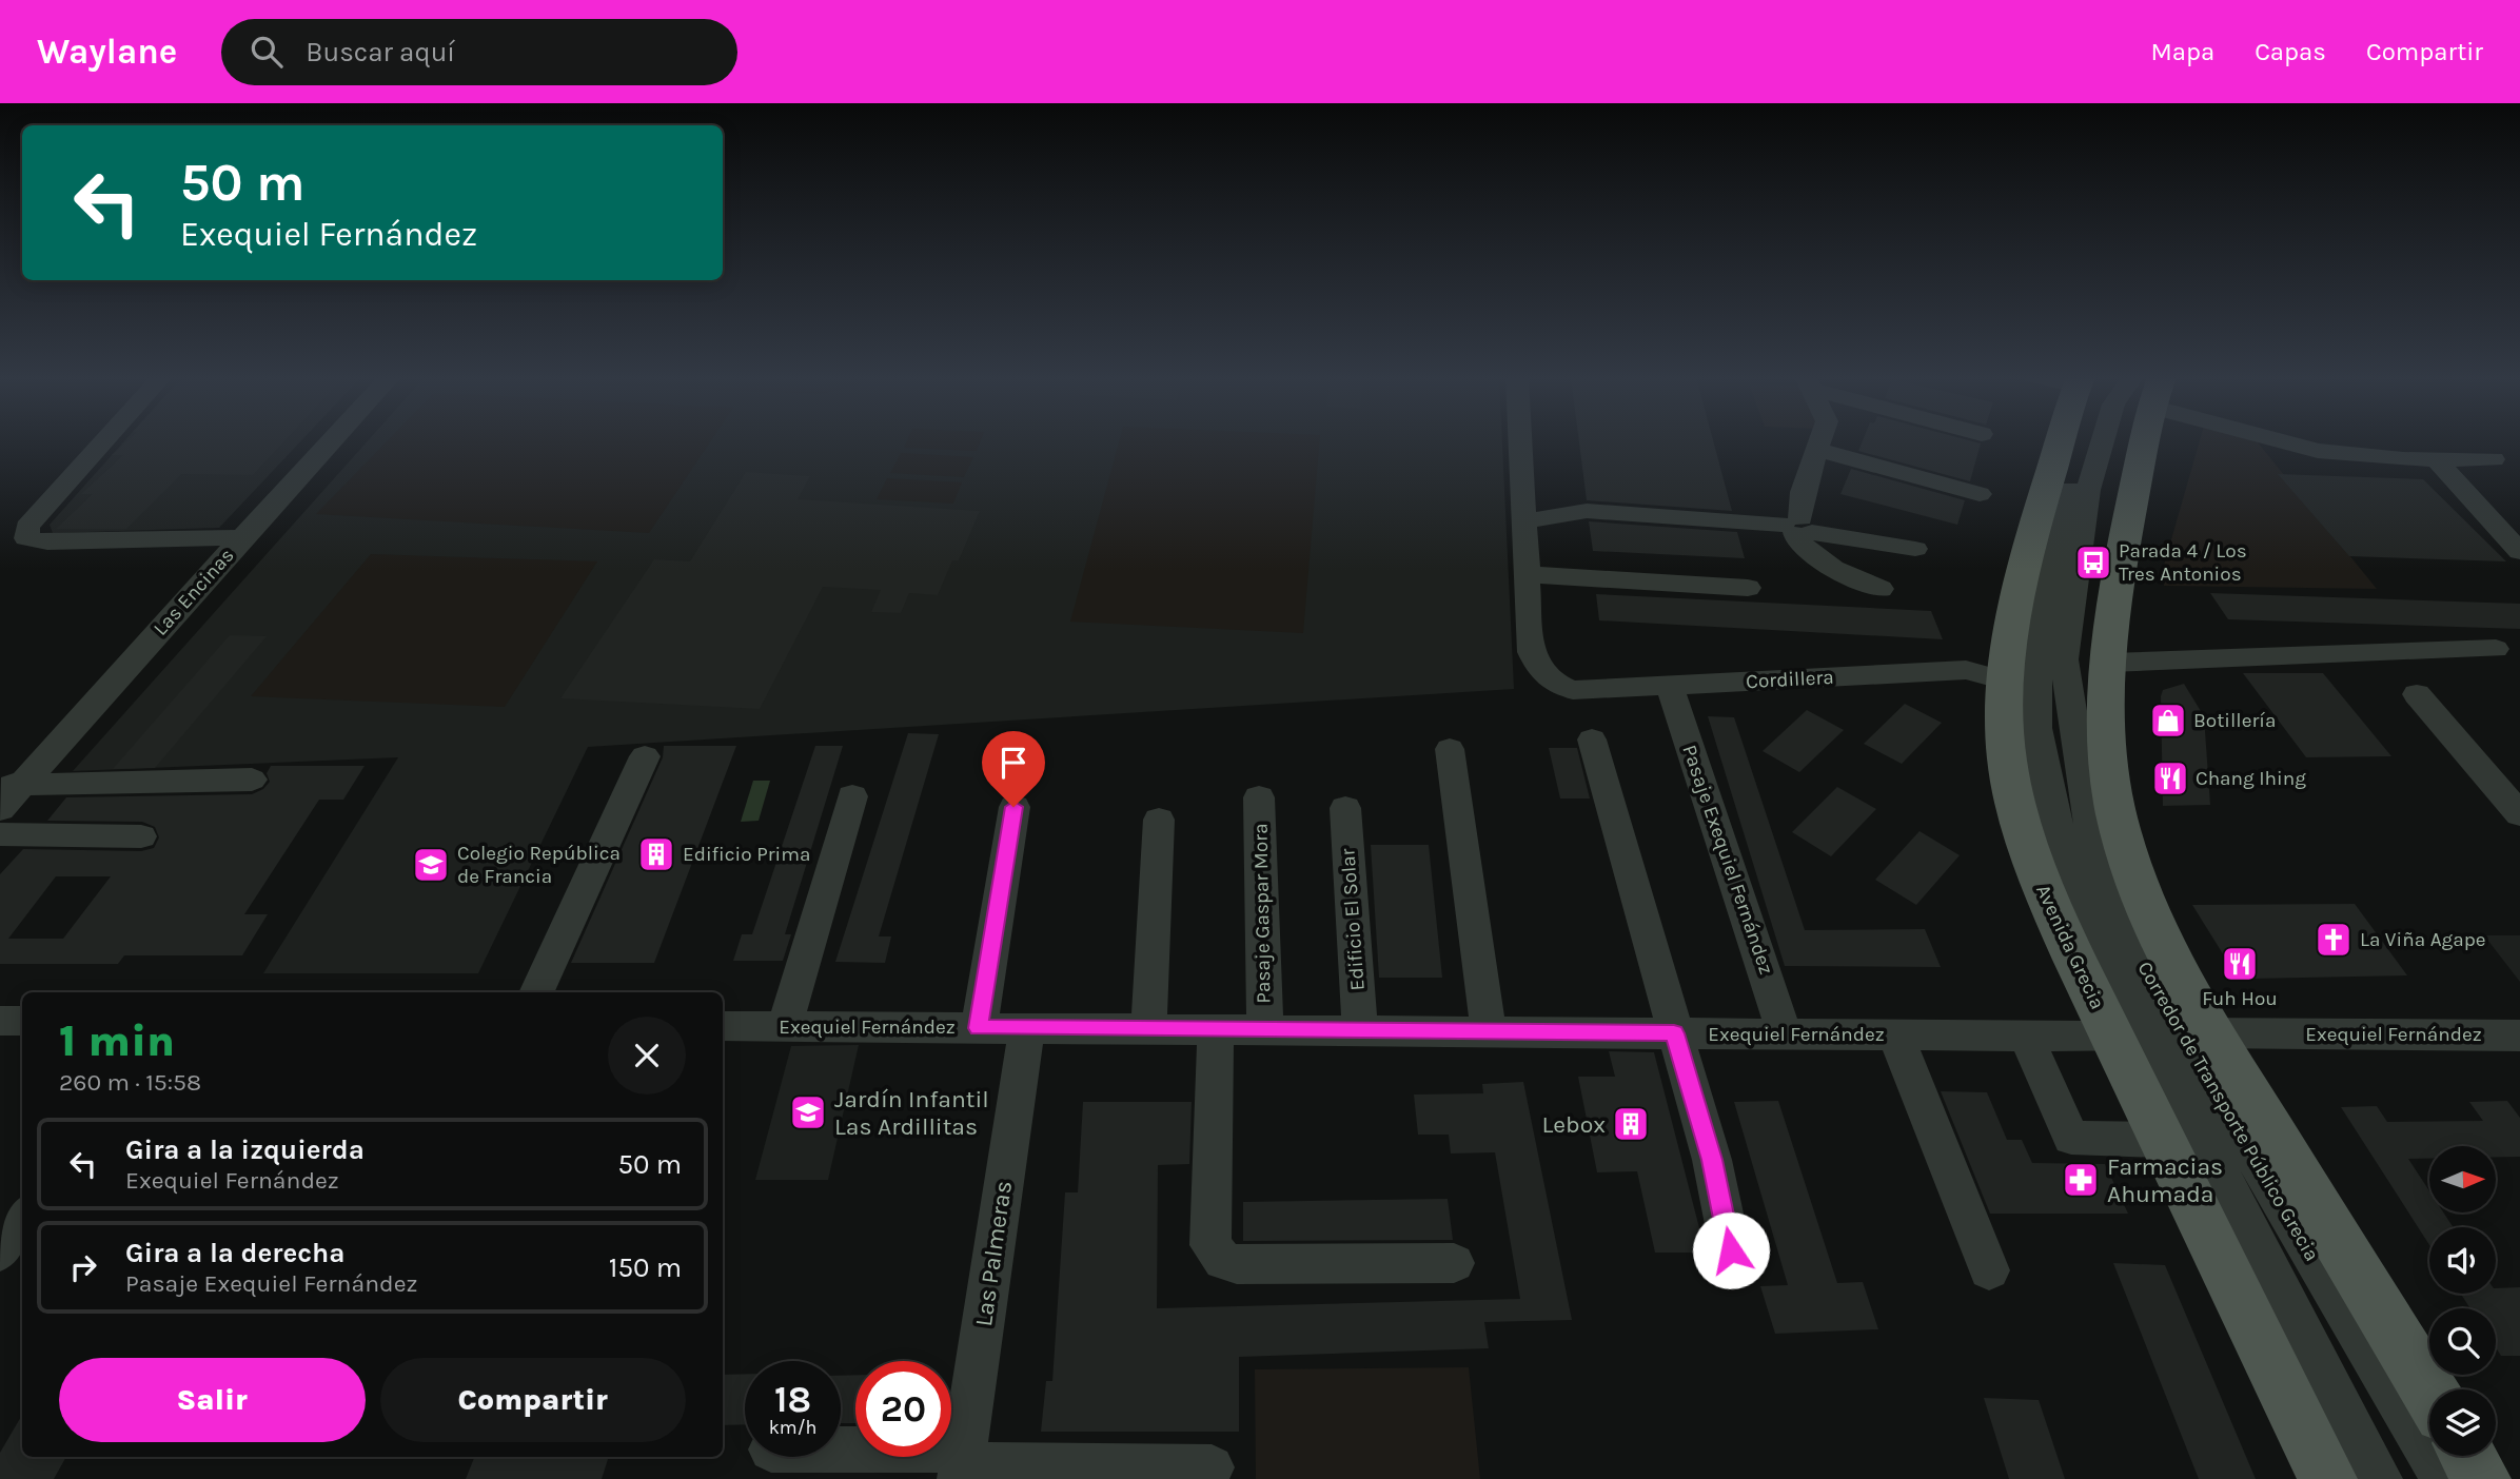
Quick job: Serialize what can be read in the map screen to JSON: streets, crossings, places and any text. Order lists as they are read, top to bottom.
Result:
{
  "streets": {
    "main road": ["Avenida Grecia"],
    "street": [
      "Las Encinas",
      "Cordillera",
      "Pasaje Exequiel Fernández",
      "Pasaje Gaspar Mora",
      "Edificio El Solar",
      "Exequiel Fernández",
      "Corredor de Transporte Público Grecia",
      "Las Palmeras"
    ]
  },
  "crossings": [
    ["Cordillera", "Pasaje Exequiel Fernández"],
    ["Cordillera", "Avenida Grecia"],
    ["Pasaje Exequiel Fernández", "Exequiel Fernández"],
    ["Pasaje Gaspar Mora", "Exequiel Fernández"],
    ["Edificio El Solar", "Exequiel Fernández"],
    ["Avenida Grecia", "Exequiel Fernández"],
    ["Avenida Grecia", "Corredor de Transporte Público Grecia"],
    ["Exequiel Fernández", "Corredor de Transporte Público Grecia"],
    ["Exequiel Fernández", "Las Palmeras"]
  ],
  "places": {
    "bus stop": ["Parada 4 / Los Tres Antonios"],
    "shop": ["Botillería"],
    "restaurant": ["Chang Ihing", "Fuh Hou"],
    "building": ["Edificio Prima", "Lebox"],
    "school or university": ["Colegio República de Francia", "Jardín Infantil Las Ardillitas"],
    "church": ["La Viña Agape"],
    "pharmacy": ["Farmacias Ahumada"]
  },
  "north": "right",
  "page": {
    "header": "Waylane",
    "search": "Buscar aquí",
    "nav": ["Mapa", "Capas", "Compartir"],
    "turn": ["50 m", "Exequiel Fernández"],
    "heading": ["1 min", "260 m · 15:58"],
    "list": [
      {
        "name": "Gira a la izquierda",
        "note": "Exequiel Fernández",
        "value": "50 m"
      },
      {
        "name": "Gira a la derecha",
        "note": "Pasaje Exequiel Fernández",
        "value": "150 m"
      }
    ],
    "buttons": ["Salir", "Compartir"],
    "speed": "18 km/h",
    "limit": "20"
  }
}
